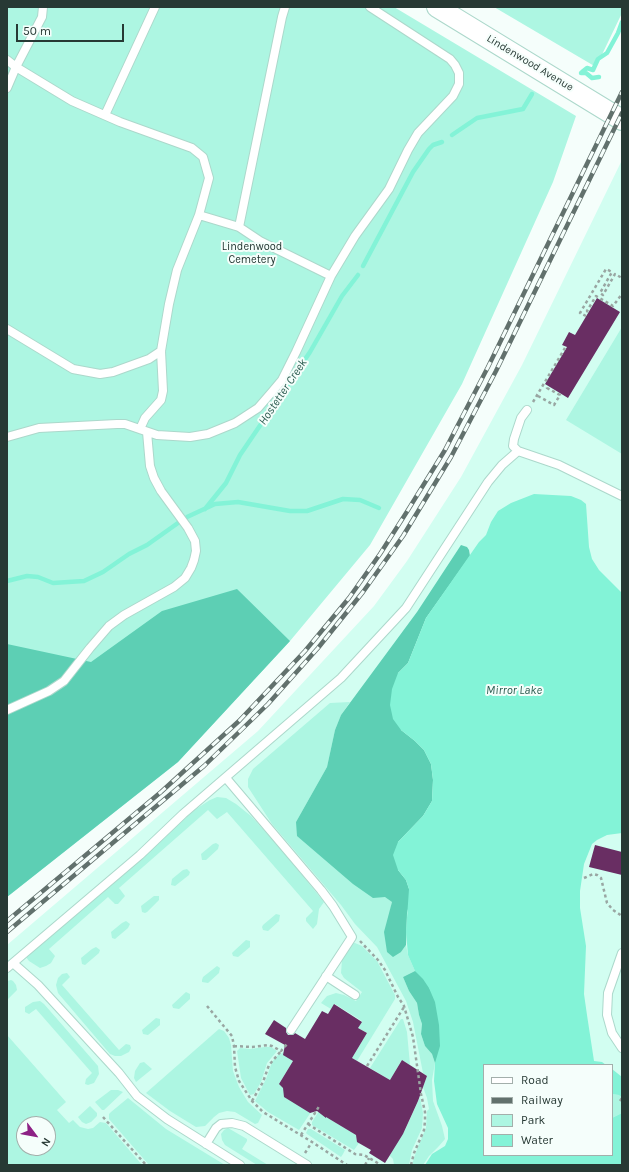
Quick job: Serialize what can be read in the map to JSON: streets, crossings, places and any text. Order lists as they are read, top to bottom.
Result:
{
  "streets": {
    "street": ["Lindenwood Avenue"]
  },
  "water": ["Hostetter Creek", "Mirror Lake"],
  "parks": ["Lindenwood Cemetery"],
  "legend": [
    "Road",
    "Railway",
    "Park",
    "Water"
  ],
  "scale_bar": "50 m",
  "north": "bottom right"
}
